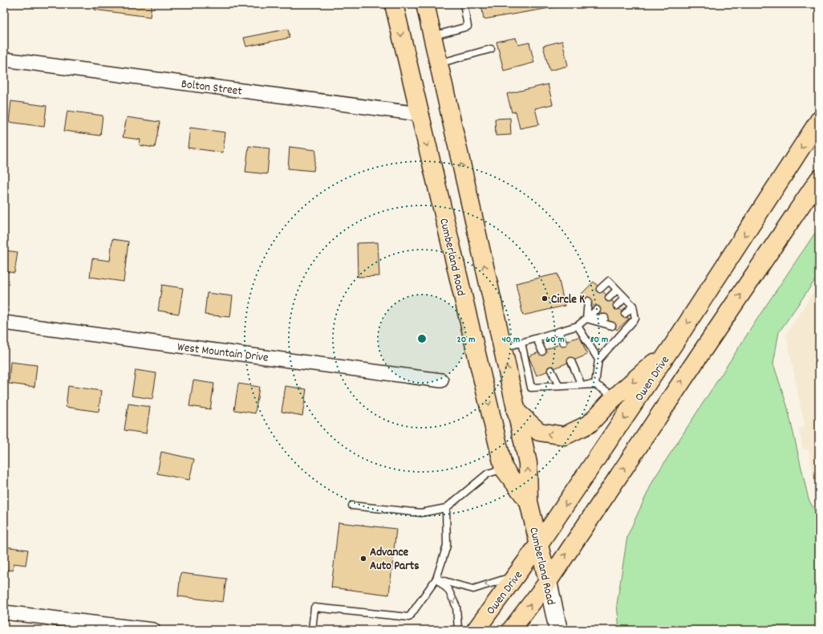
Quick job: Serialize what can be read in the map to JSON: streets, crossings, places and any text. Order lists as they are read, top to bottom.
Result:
{
  "streets": {
    "main road": ["Cumberland Road", "Owen Drive"],
    "street": ["Bolton Street", "West Mountain Drive"]
  },
  "crossings": [
    ["Bolton Street", "Cumberland Road"],
    ["Cumberland Road", "Owen Drive"]
  ],
  "places": ["Circle K", "Advance Auto Parts"],
  "rings": [
    "20 m",
    "40 m",
    "60 m",
    "80 m"
  ]
}
